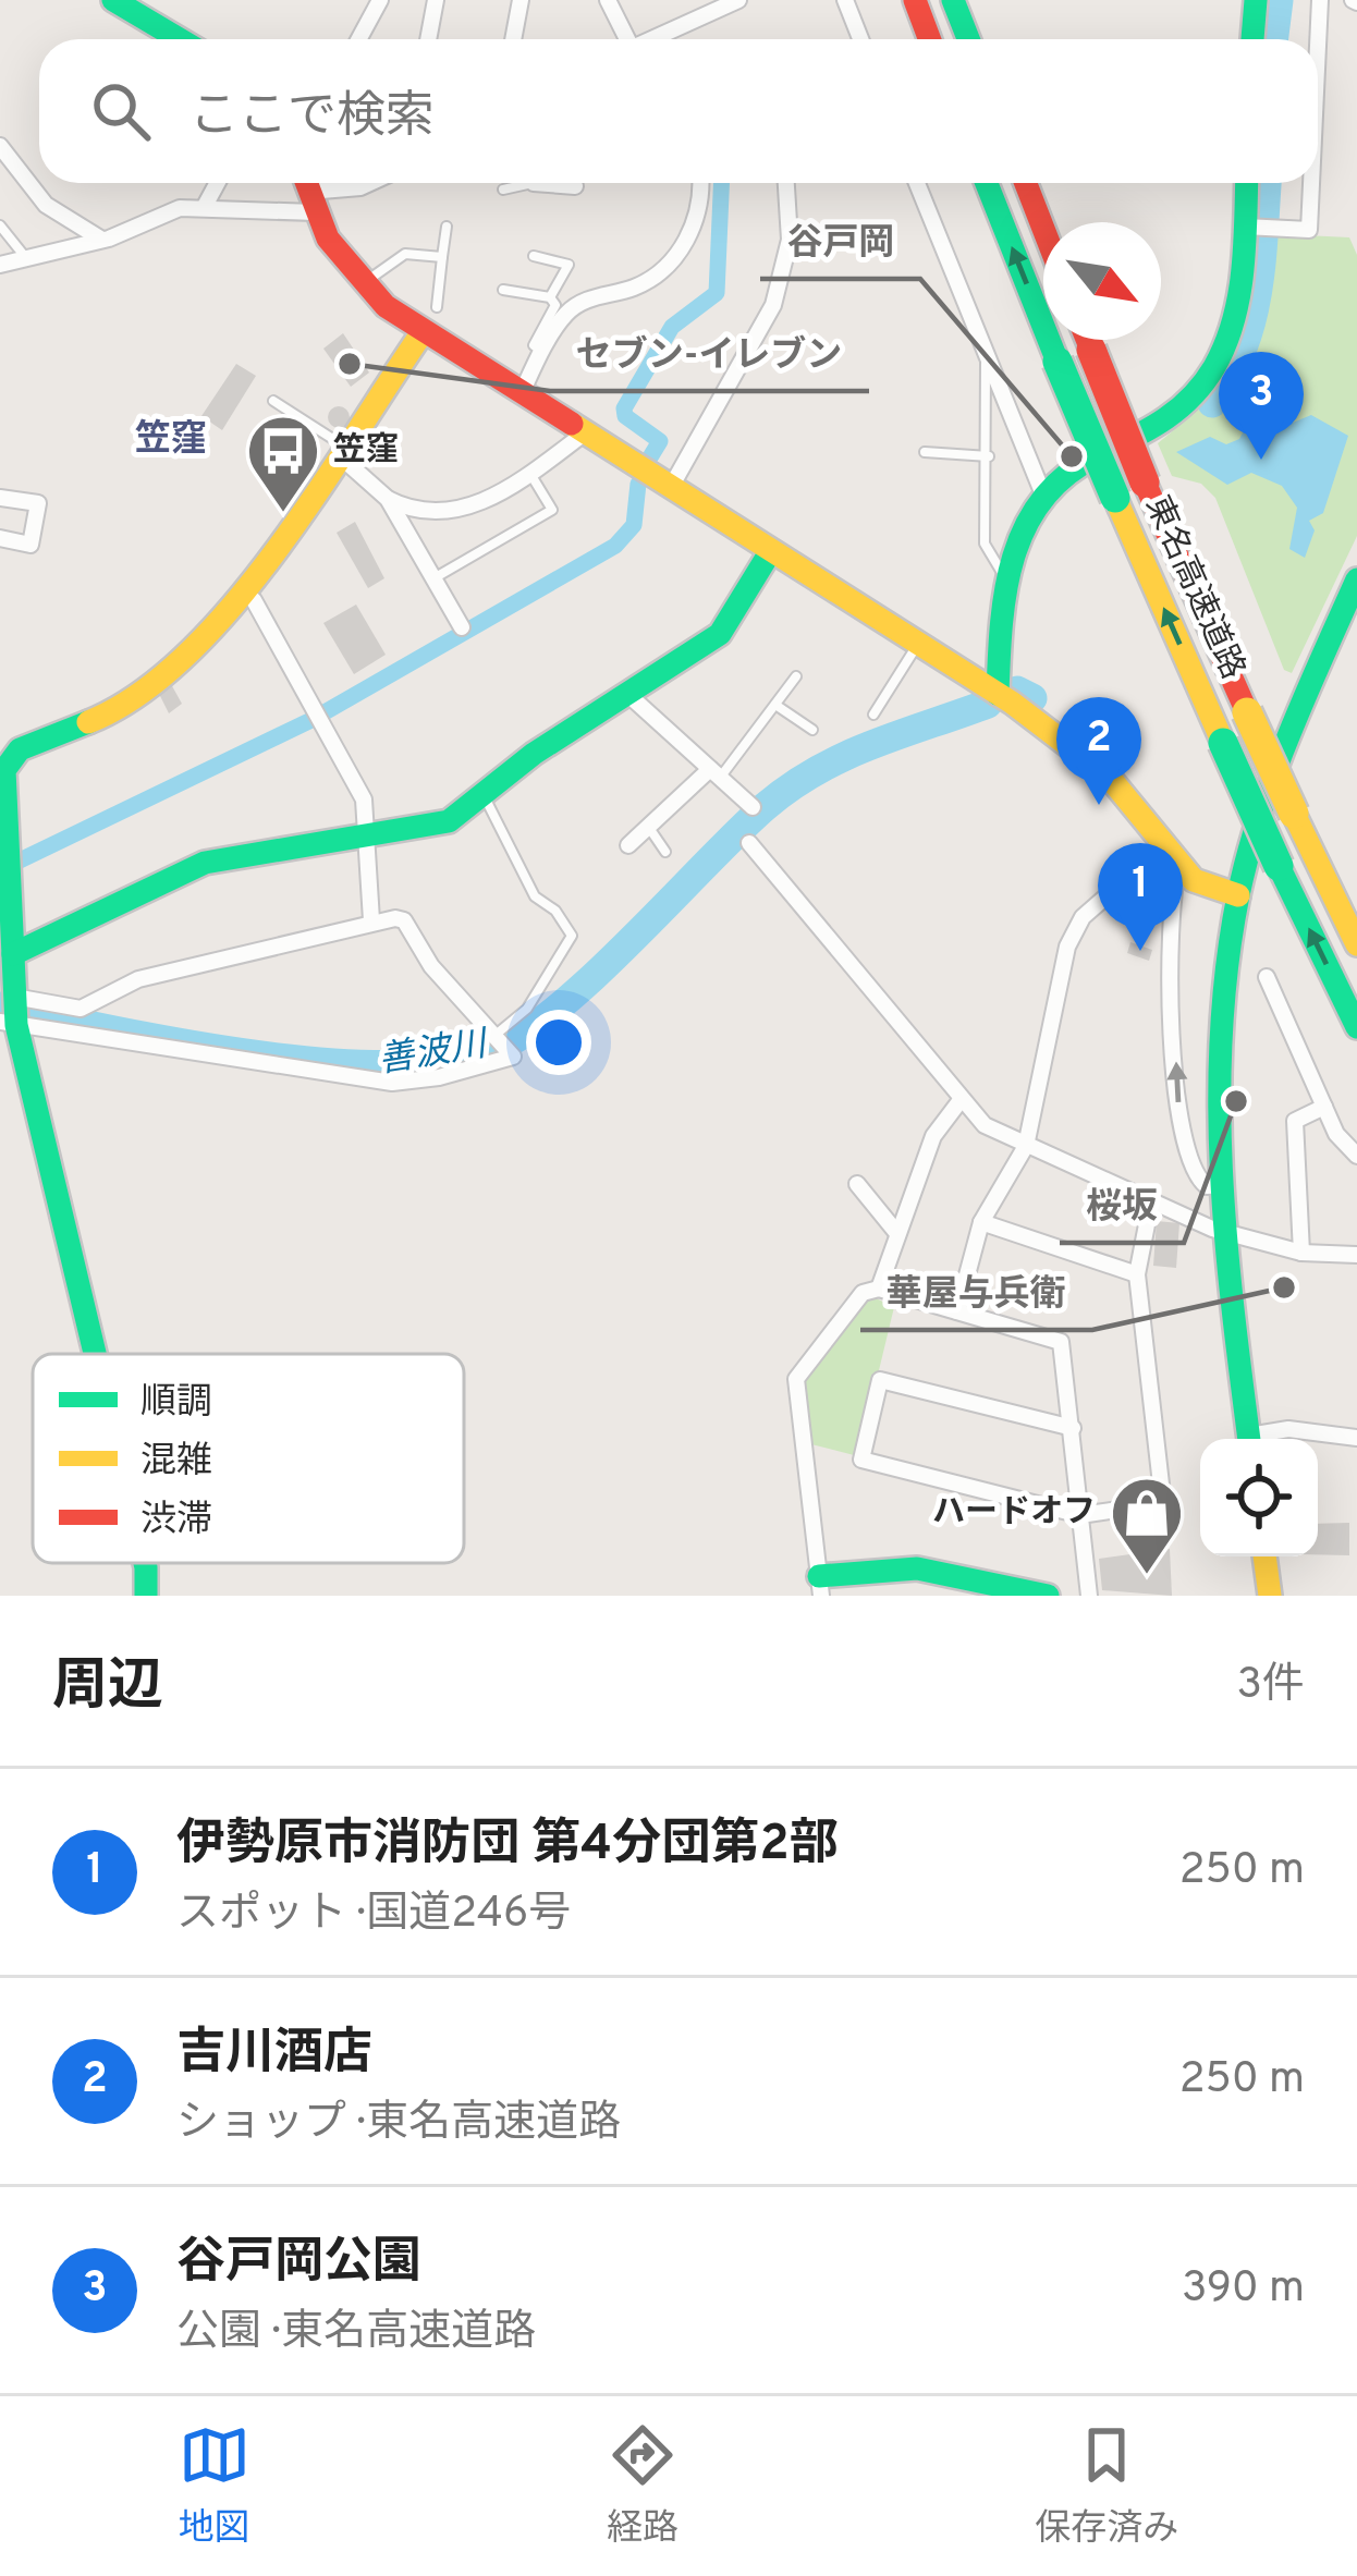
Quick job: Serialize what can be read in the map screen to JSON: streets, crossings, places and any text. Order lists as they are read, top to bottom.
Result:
{
  "streets": {
    "main road": ["東名高速道路"]
  },
  "districts": ["笠窪"],
  "water": ["善波川"],
  "places": {
    "other": [
      "セブン-イレブン",
      "谷戸岡",
      "桜坂",
      "華屋与兵衛"
    ],
    "bus stop": ["笠窪"],
    "shop": ["ハードオフ"]
  },
  "legend": ["順調", "混雑", "渋滞"],
  "north": "bottom right",
  "page": {
    "search": "ここで検索",
    "pins": ["3", "2", "1"],
    "heading": ["周辺", "3件"],
    "list": [
      {
        "mark": "1",
        "name": "伊勢原市消防団 第4分団第2部",
        "note": "スポット · 国道246号",
        "value": "250 m"
      },
      {
        "mark": "2",
        "name": "吉川酒店",
        "note": "ショップ · 東名高速道路",
        "value": "250 m"
      },
      {
        "mark": "3",
        "name": "谷戸岡公園",
        "note": "公園 · 東名高速道路",
        "value": "390 m"
      }
    ],
    "nav": ["地図", "経路", "保存済み"]
  }
}
